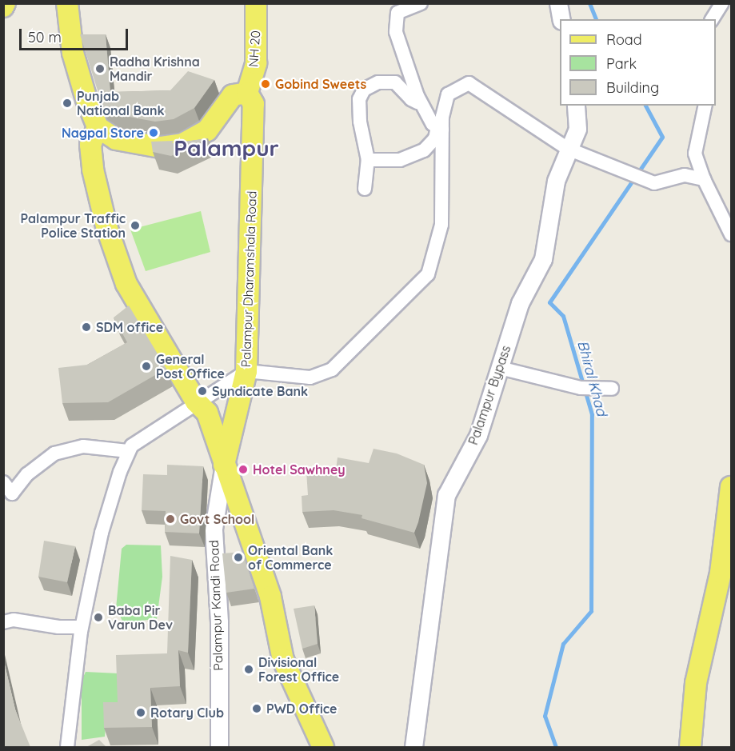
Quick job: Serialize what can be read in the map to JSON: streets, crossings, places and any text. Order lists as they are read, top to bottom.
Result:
{
  "streets": {
    "main road": ["NH 20", "Palampur Dharamshala Road"],
    "street": ["Palampur Bypass", "Palampur Kandi Road"]
  },
  "crossings": [
    ["NH 20", "Palampur Dharamshala Road"],
    ["Palampur Dharamshala Road", "Palampur Kandi Road"]
  ],
  "districts": ["Palampur"],
  "water": ["Bhiral Khad"],
  "places": [
    "Radha Krishna Mandir",
    "Gobind Sweets",
    "Punjab National Bank",
    "Nagpal Store",
    "Palampur Traffic Police Station",
    "SDM office",
    "General Post Office",
    "Syndicate Bank",
    "Hotel Sawhney",
    "Govt School",
    "Oriental Bank of Commerce",
    "Baba Pir Varun Dev",
    "Divisional Forest Office",
    "PWD Office",
    "Rotary Club"
  ],
  "legend": ["Road", "Park", "Building"],
  "scale_bar": "50 m"
}
